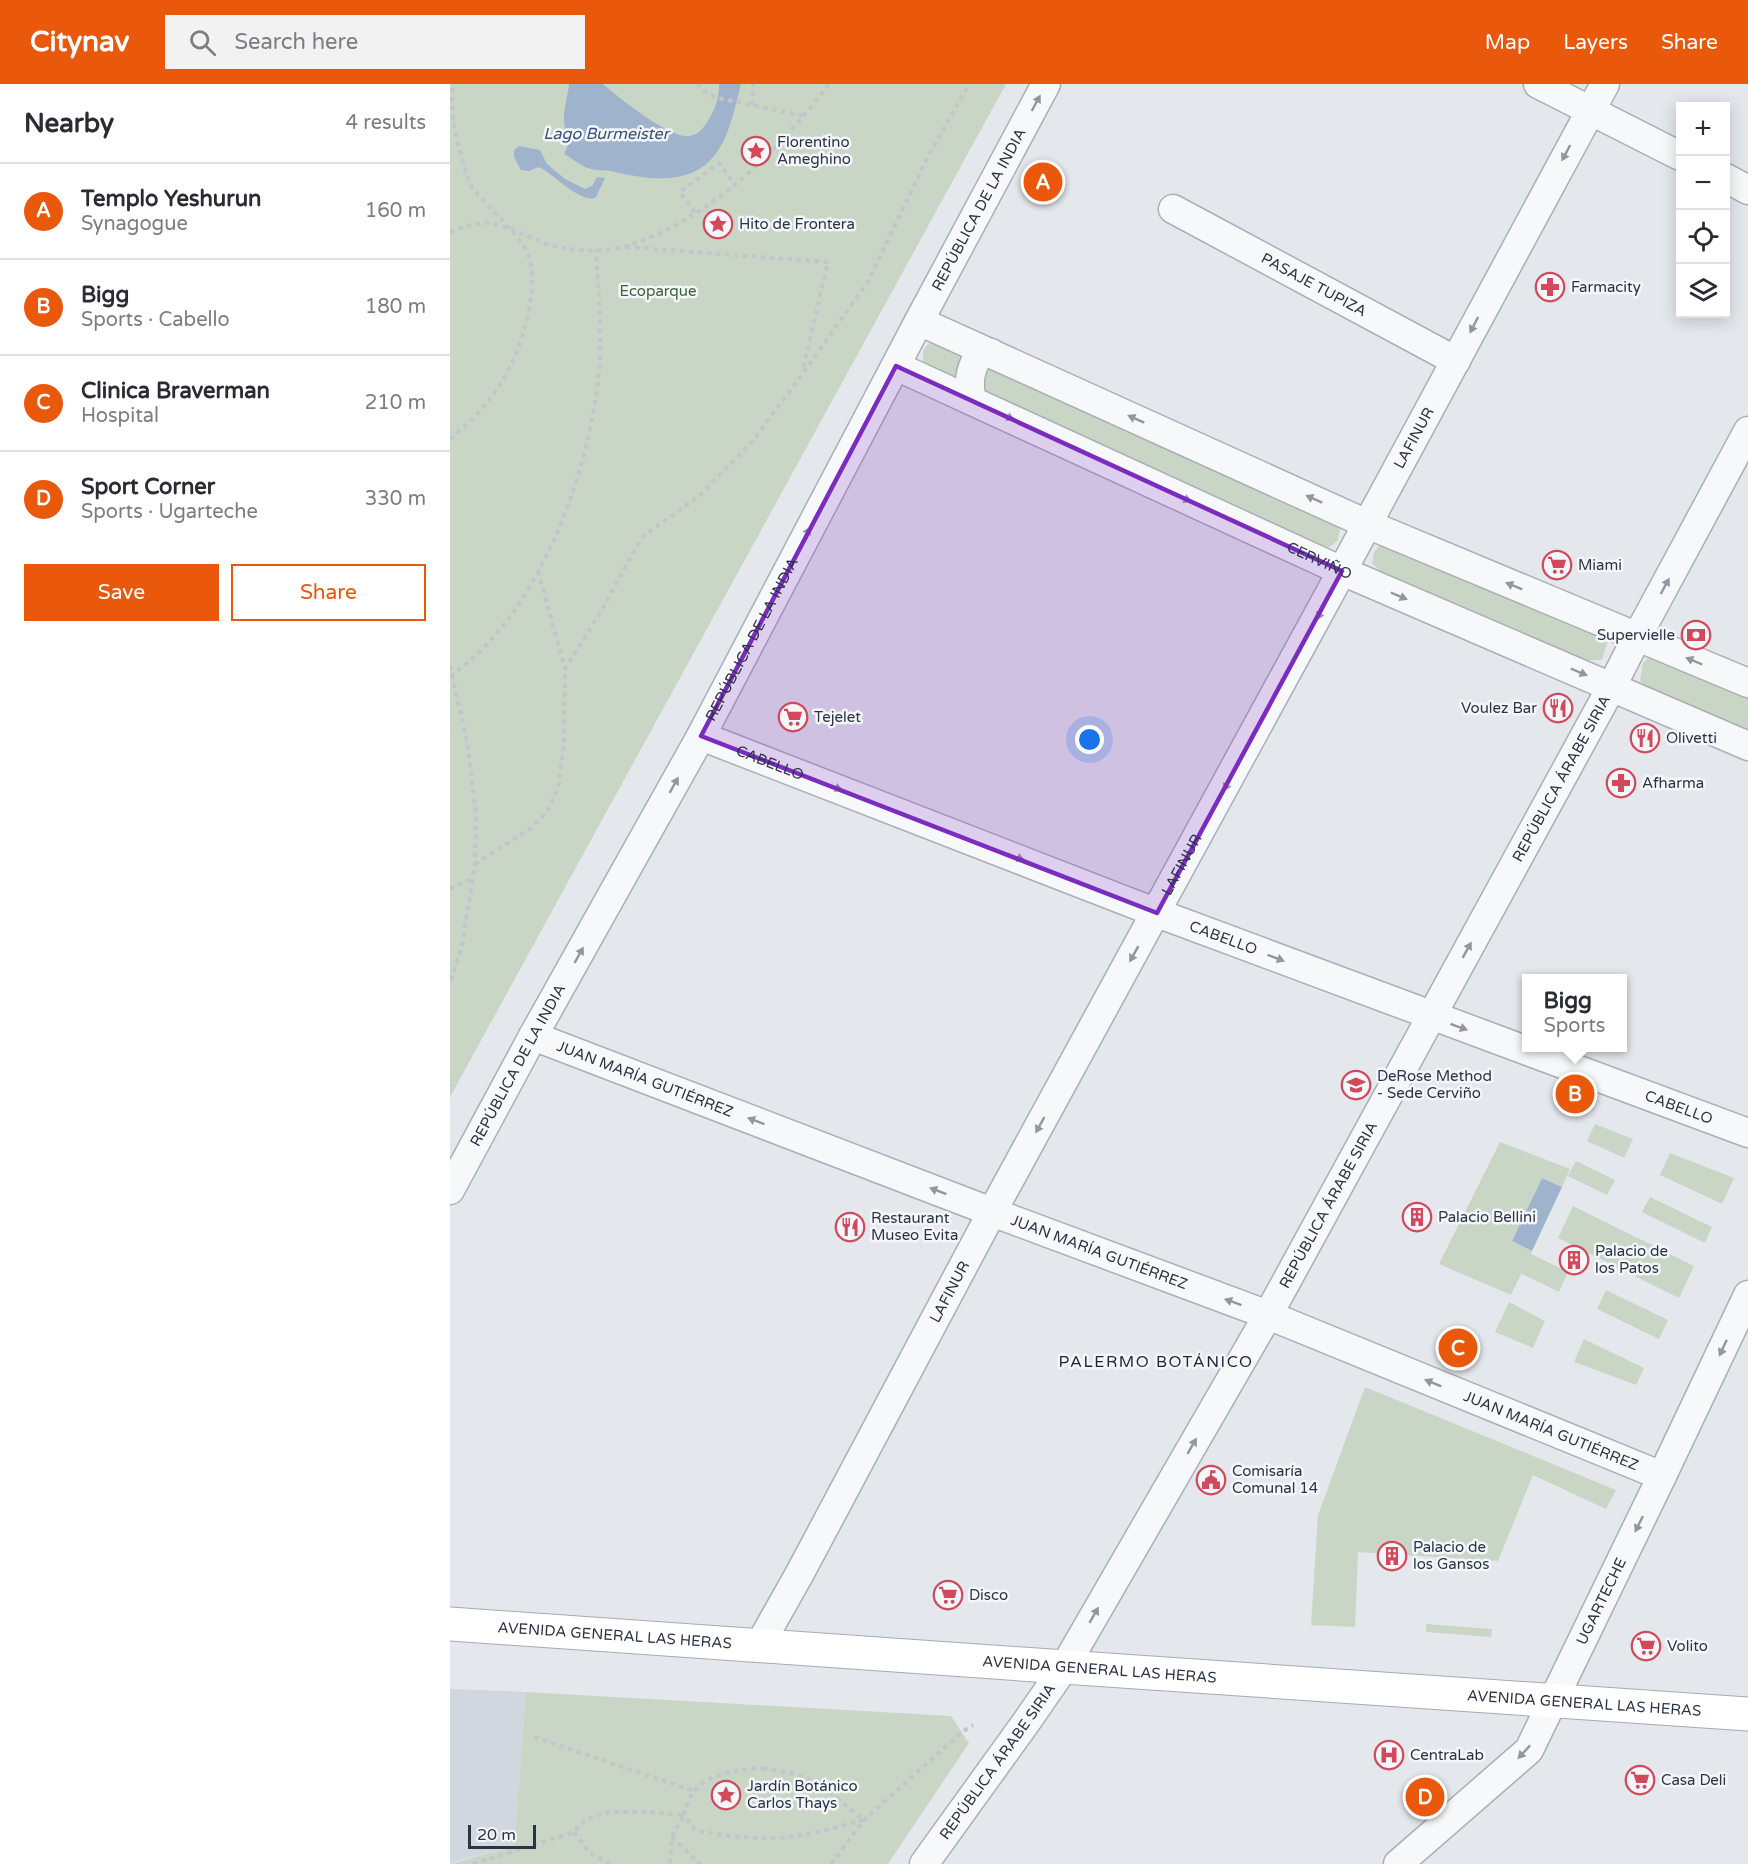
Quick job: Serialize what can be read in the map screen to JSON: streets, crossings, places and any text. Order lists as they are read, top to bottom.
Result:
{
  "streets": {
    "main road": ["AVENIDA GENERAL LAS HERAS"],
    "street": [
      "REPÚBLICA DE LA INDIA",
      "PASAJE TUPIZA",
      "LAFINUR",
      "CERVIÑO",
      "CABELLO",
      "REPÚBLICA ÁRABE SIRIA",
      "JUAN MARÍA GUTIÉRREZ",
      "UGARTECHE"
    ]
  },
  "crossings": [
    ["REPÚBLICA DE LA INDIA", "CERVIÑO"],
    ["REPÚBLICA DE LA INDIA", "CABELLO"],
    ["REPÚBLICA DE LA INDIA", "JUAN MARÍA GUTIÉRREZ"],
    ["PASAJE TUPIZA", "LAFINUR"],
    ["LAFINUR", "CERVIÑO"],
    ["LAFINUR", "CABELLO"],
    ["LAFINUR", "JUAN MARÍA GUTIÉRREZ"],
    ["LAFINUR", "AVENIDA GENERAL LAS HERAS"],
    ["CERVIÑO", "REPÚBLICA ÁRABE SIRIA"],
    ["CABELLO", "REPÚBLICA ÁRABE SIRIA"],
    ["REPÚBLICA ÁRABE SIRIA", "JUAN MARÍA GUTIÉRREZ"],
    ["REPÚBLICA ÁRABE SIRIA", "AVENIDA GENERAL LAS HERAS"],
    ["JUAN MARÍA GUTIÉRREZ", "UGARTECHE"],
    ["UGARTECHE", "AVENIDA GENERAL LAS HERAS"]
  ],
  "one_way": [
    "REPÚBLICA DE LA INDIA",
    "LAFINUR",
    "CABELLO",
    "REPÚBLICA ÁRABE SIRIA",
    "JUAN MARÍA GUTIÉRREZ",
    "UGARTECHE"
  ],
  "districts": ["PALERMO BOTÁNICO"],
  "water": ["Lago Burmeister"],
  "parks": ["Ecoparque"],
  "places": {
    "place": ["Florentino Ameghino", "Hito de Frontera", "Jardín Botánico Carlos Thays"],
    "pharmacy": ["Farmacity", "Afharma"],
    "supermarket": [
      "Miami",
      "Tejelet",
      "Disco",
      "Volito",
      "Casa Deli"
    ],
    "bank": ["Supervielle"],
    "restaurant": ["Voulez Bar", "Olivetti", "Restaurant Museo Evita"],
    "school or university": ["DeRose Method - Sede Cerviño"],
    "building": ["Palacio Bellini", "Palacio de los Patos", "Palacio de los Gansos"],
    "public building": ["Comisaría Comunal 14"],
    "hospital": ["CentraLab"]
  },
  "scale_bar": "20 m",
  "page": {
    "header": "Citynav",
    "search": "Search here",
    "nav": ["Map", "Layers", "Share"],
    "heading": ["Nearby", "4 results"],
    "map_buttons": ["+", "−"],
    "pins": [
      "A",
      "B",
      "C",
      "D"
    ],
    "list": [
      {
        "mark": "A",
        "name": "Templo Yeshurun",
        "note": "Synagogue",
        "value": "160 m"
      },
      {
        "mark": "B",
        "name": "Bigg",
        "note": "Sports · Cabello",
        "value": "180 m"
      },
      {
        "mark": "C",
        "name": "Clinica Braverman",
        "note": "Hospital",
        "value": "210 m"
      },
      {
        "mark": "D",
        "name": "Sport Corner",
        "note": "Sports · Ugarteche",
        "value": "330 m"
      }
    ],
    "buttons": ["Save", "Share"],
    "popup": ["Bigg", "Sports"],
    "scale": "20 m"
  }
}
